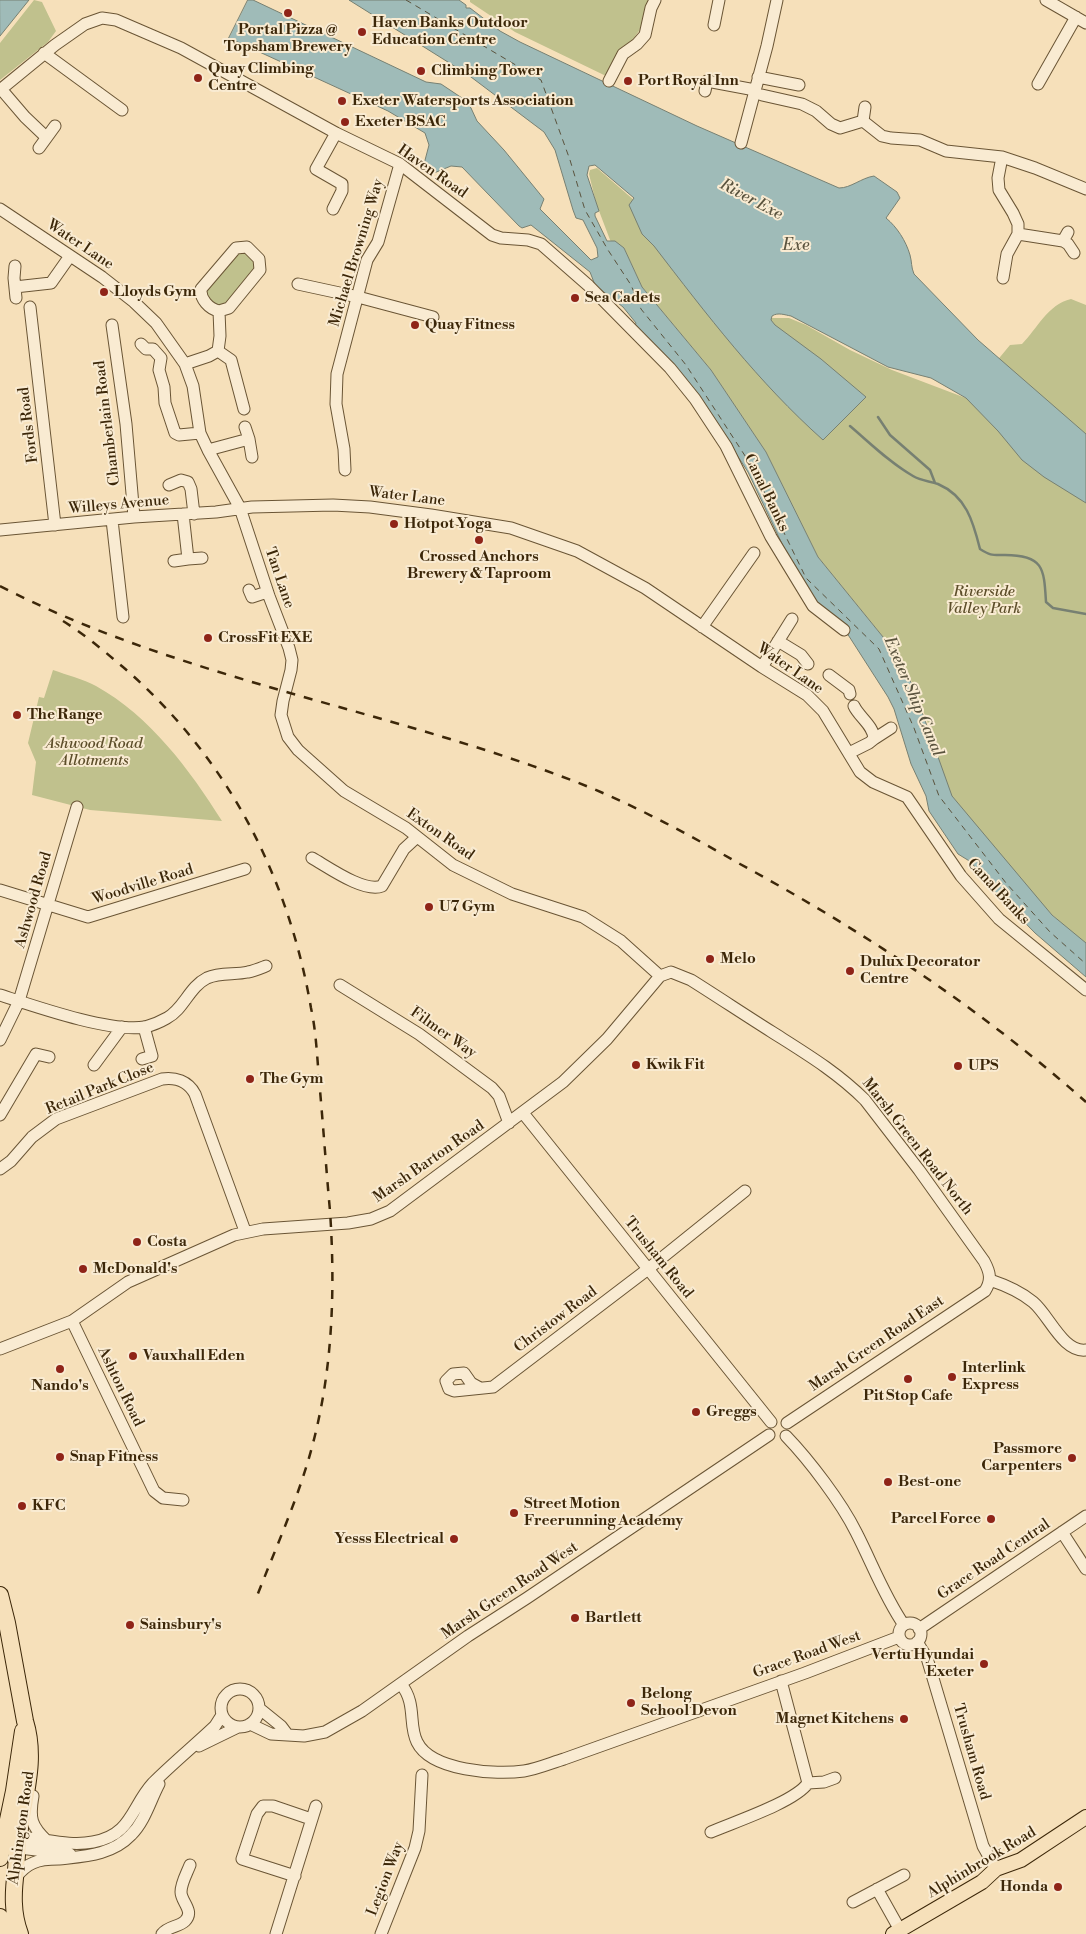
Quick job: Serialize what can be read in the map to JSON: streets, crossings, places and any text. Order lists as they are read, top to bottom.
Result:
{
  "streets": {
    "highway": ["Alphington Road"],
    "main road": ["Alphinbrook Road"],
    "street": [
      "Haven Road",
      "Water Lane",
      "Michael Browning Way",
      "Chamberlain Road",
      "Fords Road",
      "Canal Banks",
      "Willeys Avenue",
      "Tan Lane",
      "Exton Road",
      "Woodville Road",
      "Ashwood Road",
      "Filmer Way",
      "Retail Park Close",
      "Marsh Green Road North",
      "Marsh Barton Road",
      "Trusham Road",
      "Christow Road",
      "Marsh Green Road East",
      "Ashton Road",
      "Grace Road Central",
      "Marsh Green Road West",
      "Grace Road West",
      "Legion Way"
    ]
  },
  "crossings": [
    ["Haven Road", "Michael Browning Way"],
    ["Haven Road", "Canal Banks"],
    ["Water Lane", "Canal Banks"],
    ["Water Lane", "Willeys Avenue"],
    ["Water Lane", "Tan Lane"],
    ["Chamberlain Road", "Willeys Avenue"],
    ["Fords Road", "Willeys Avenue"],
    ["Willeys Avenue", "Tan Lane"],
    ["Tan Lane", "Exton Road"],
    ["Exton Road", "Marsh Green Road North"],
    ["Exton Road", "Marsh Barton Road"],
    ["Woodville Road", "Ashwood Road"],
    ["Filmer Way", "Marsh Barton Road"],
    ["Retail Park Close", "Marsh Barton Road"],
    ["Marsh Green Road North", "Marsh Barton Road"],
    ["Marsh Green Road North", "Marsh Green Road East"],
    ["Marsh Barton Road", "Trusham Road"],
    ["Marsh Barton Road", "Ashton Road"],
    ["Trusham Road", "Christow Road"],
    ["Trusham Road", "Marsh Green Road East"],
    ["Trusham Road", "Grace Road Central"],
    ["Trusham Road", "Marsh Green Road West"],
    ["Trusham Road", "Grace Road West"],
    ["Trusham Road", "Alphinbrook Road"],
    ["Marsh Green Road East", "Marsh Green Road West"],
    ["Grace Road Central", "Grace Road West"],
    ["Marsh Green Road West", "Grace Road West"]
  ],
  "water": ["River Exe", "Exe", "Exeter Ship Canal"],
  "parks": ["Riverside Valley Park", "Ashwood Road Allotments"],
  "places": [
    "Portal Pizza @ Topsham Brewery",
    "Haven Banks Outdoor Education Centre",
    "Climbing Tower",
    "Quay Climbing Centre",
    "Port Royal Inn",
    "Exeter Watersports Association",
    "Exeter BSAC",
    "Lloyds Gym",
    "Sea Cadets",
    "Quay Fitness",
    "Hotpot Yoga",
    "Crossed Anchors Brewery & Taproom",
    "CrossFit EXE",
    "The Range",
    "U7 Gym",
    "Melo",
    "Dulux Decorator Centre",
    "Kwik Fit",
    "UPS",
    "The Gym",
    "Costa",
    "McDonald's",
    "Vauxhall Eden",
    "Nando's",
    "Interlink Express",
    "Pit Stop Cafe",
    "Greggs",
    "Snap Fitness",
    "Passmore Carpenters",
    "Best-one",
    "KFC",
    "Street Motion Freerunning Academy",
    "Parcel Force",
    "Yesss Electrical",
    "Bartlett",
    "Sainsbury's",
    "Vertu Hyundai Exeter",
    "Belong School Devon",
    "Magnet Kitchens",
    "Honda"
  ]
}
